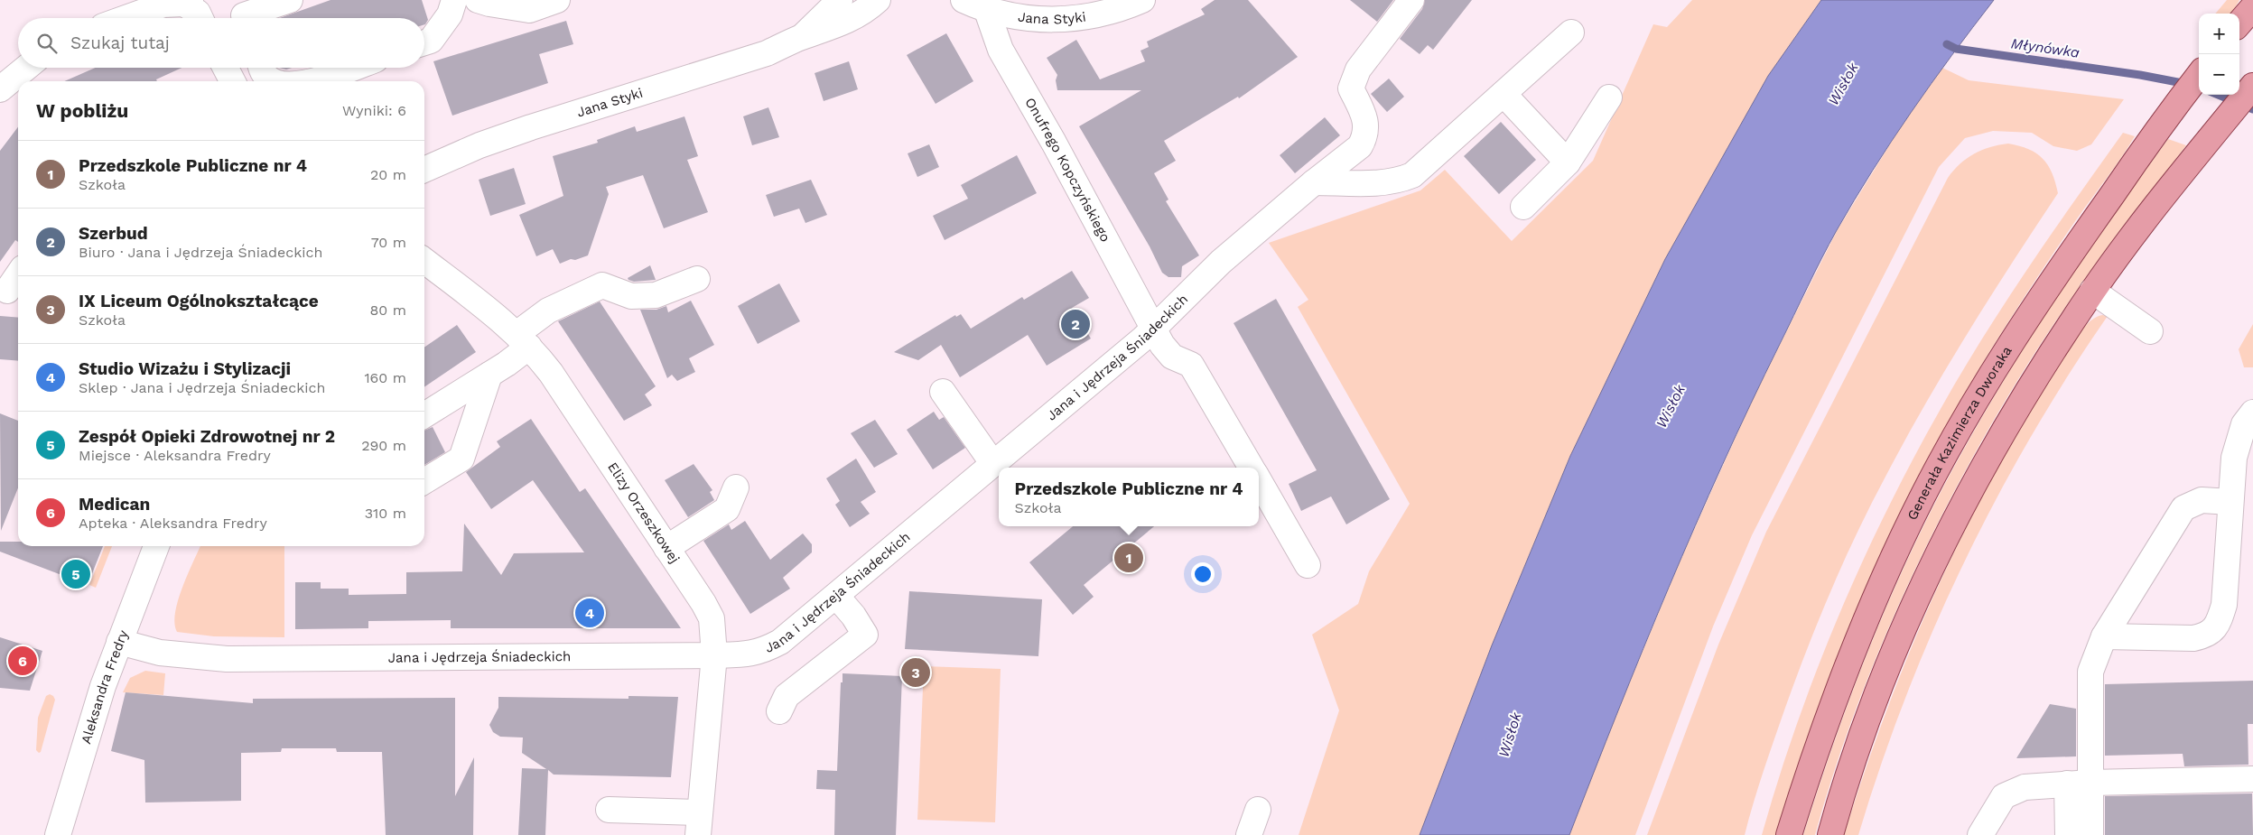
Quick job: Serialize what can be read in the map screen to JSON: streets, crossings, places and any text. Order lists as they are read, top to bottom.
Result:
{
  "streets": {
    "main road": ["Generała Kazimierza Dworaka"],
    "street": [
      "Jana Styki",
      "Onufrego Kopczyńskiego",
      "Jana i Jędrzeja Śniadeckich",
      "Elizy Orzeszkowej",
      "Aleksandra Fredry"
    ]
  },
  "crossings": [
    ["Jana Styki", "Onufrego Kopczyńskiego"],
    ["Onufrego Kopczyńskiego", "Jana i Jędrzeja Śniadeckich"],
    ["Jana i Jędrzeja Śniadeckich", "Elizy Orzeszkowej"],
    ["Jana i Jędrzeja Śniadeckich", "Aleksandra Fredry"]
  ],
  "water": ["Młynówka", "Wisłok"],
  "page": {
    "map_buttons": ["+", "−"],
    "search": "Szukaj tutaj",
    "heading": ["W pobliżu", "Wyniki: 6"],
    "list": [
      {
        "mark": "1",
        "name": "Przedszkole Publiczne nr 4",
        "note": "Szkoła",
        "value": "20 m"
      },
      {
        "mark": "2",
        "name": "Szerbud",
        "note": "Biuro · Jana i Jędrzeja Śniadeckich",
        "value": "70 m"
      },
      {
        "mark": "3",
        "name": "IX Liceum Ogólnokształcące",
        "note": "Szkoła",
        "value": "80 m"
      },
      {
        "mark": "4",
        "name": "Studio Wizażu i Stylizacji",
        "note": "Sklep · Jana i Jędrzeja Śniadeckich",
        "value": "160 m"
      },
      {
        "mark": "5",
        "name": "Zespół Opieki Zdrowotnej nr 2",
        "note": "Miejsce · Aleksandra Fredry",
        "value": "290 m"
      },
      {
        "mark": "6",
        "name": "Medican",
        "note": "Apteka · Aleksandra Fredry",
        "value": "310 m"
      }
    ],
    "pins": [
      "2",
      "1",
      "5",
      "4",
      "6",
      "3"
    ],
    "popup": ["Przedszkole Publiczne nr 4", "Szkoła"]
  }
}
